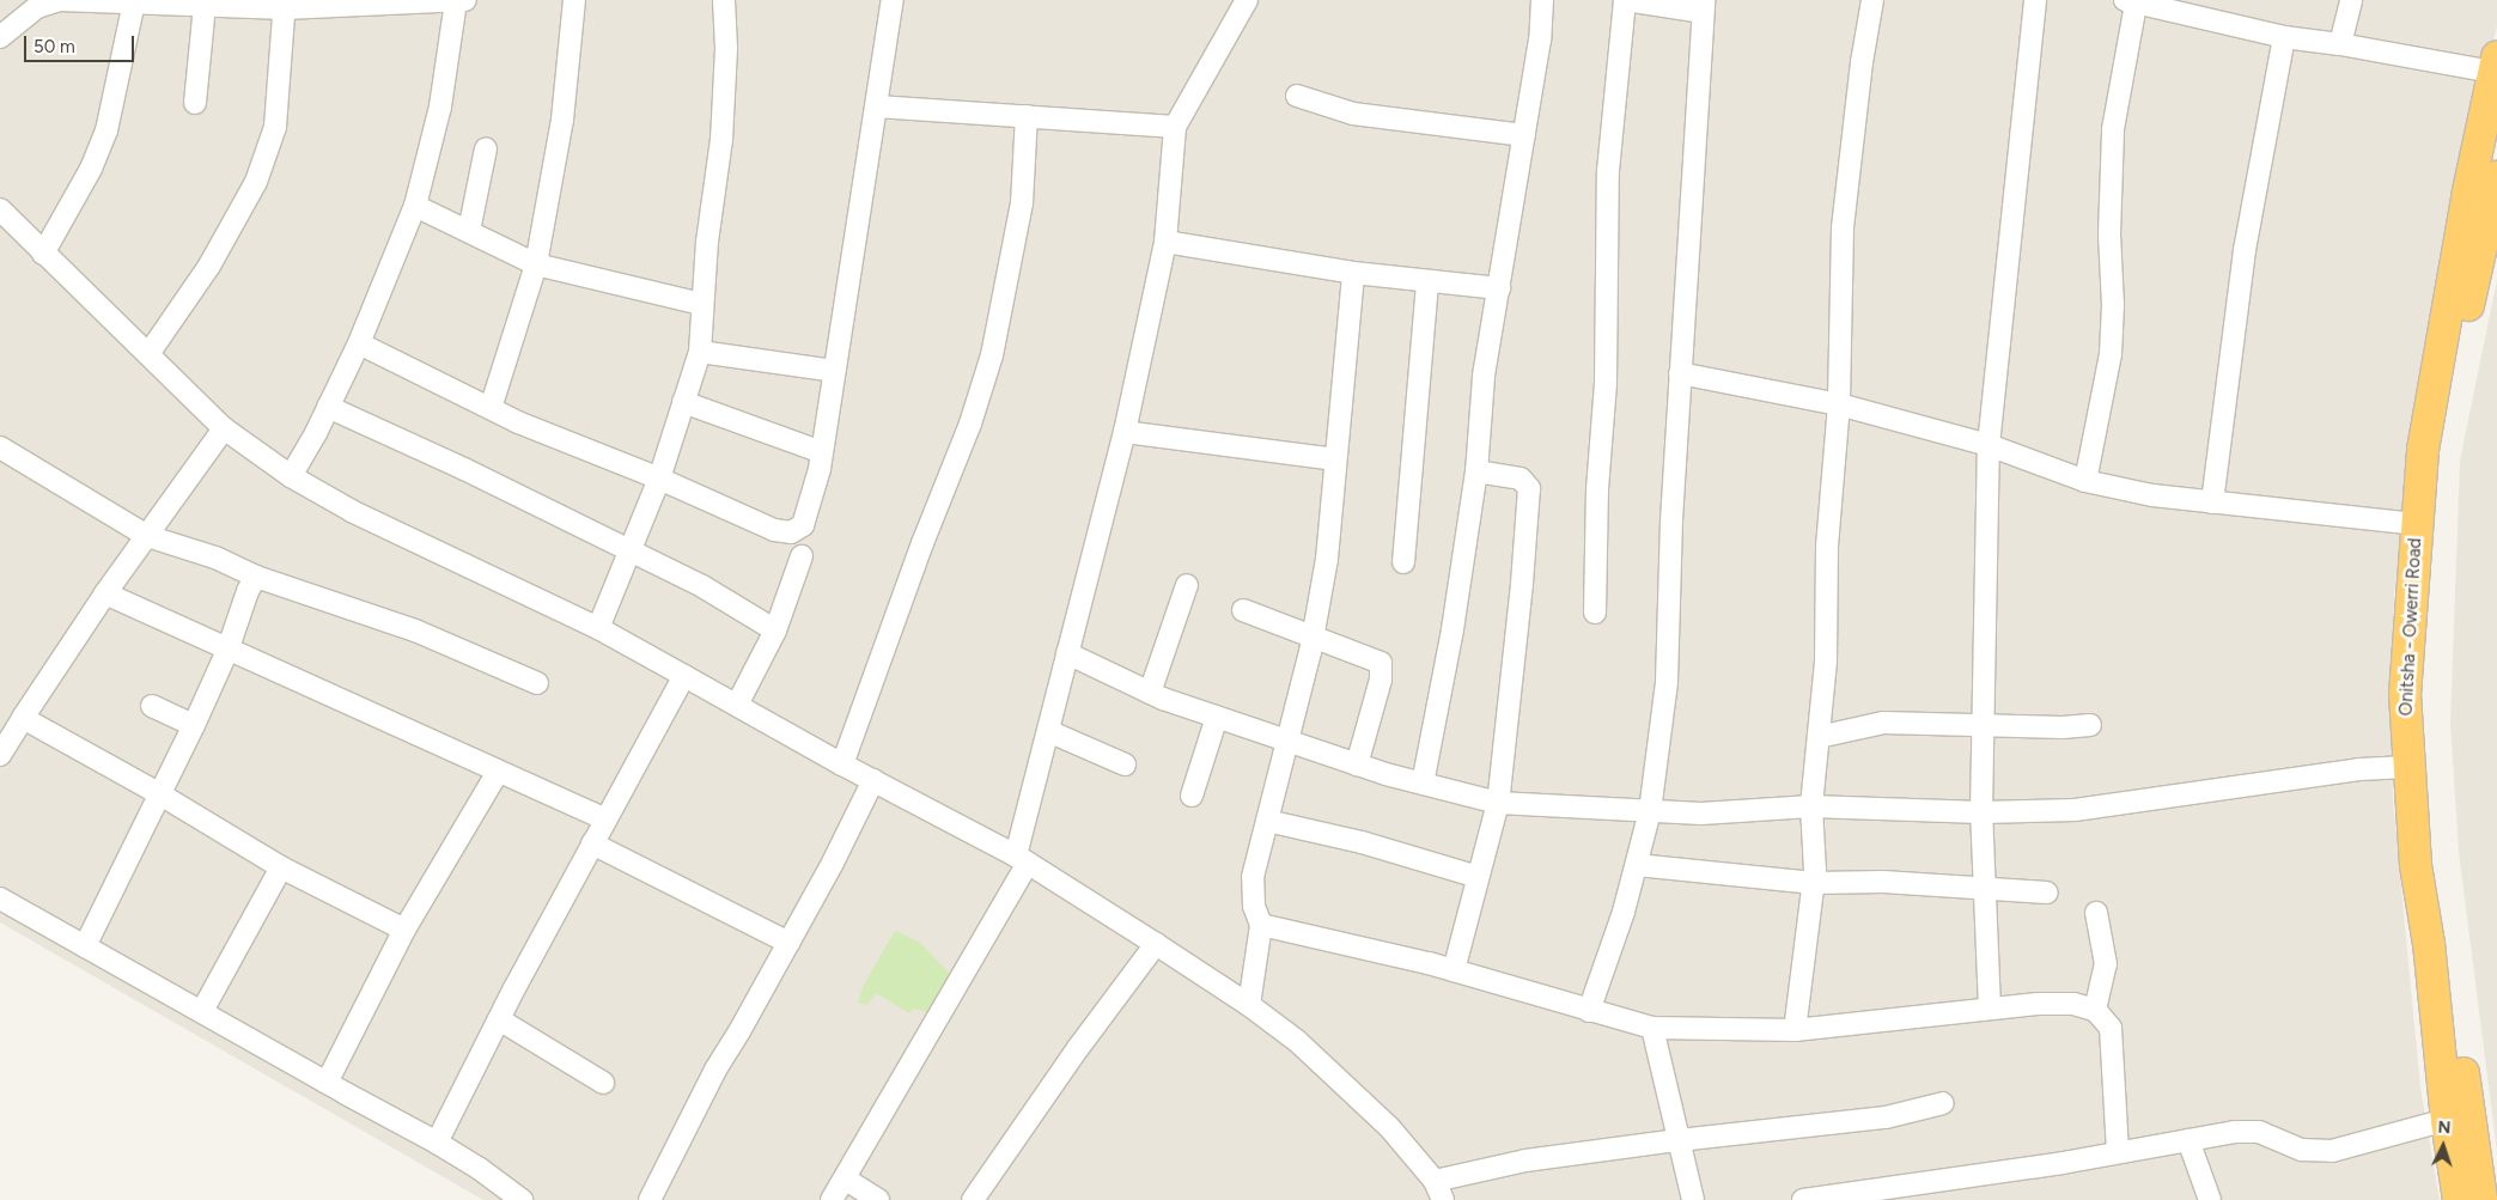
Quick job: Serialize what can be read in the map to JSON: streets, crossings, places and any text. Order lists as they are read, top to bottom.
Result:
{
  "streets": {
    "highway": ["Onitsha - Owerri Road"]
  },
  "scale_bar": "50 m",
  "north": "top"
}
